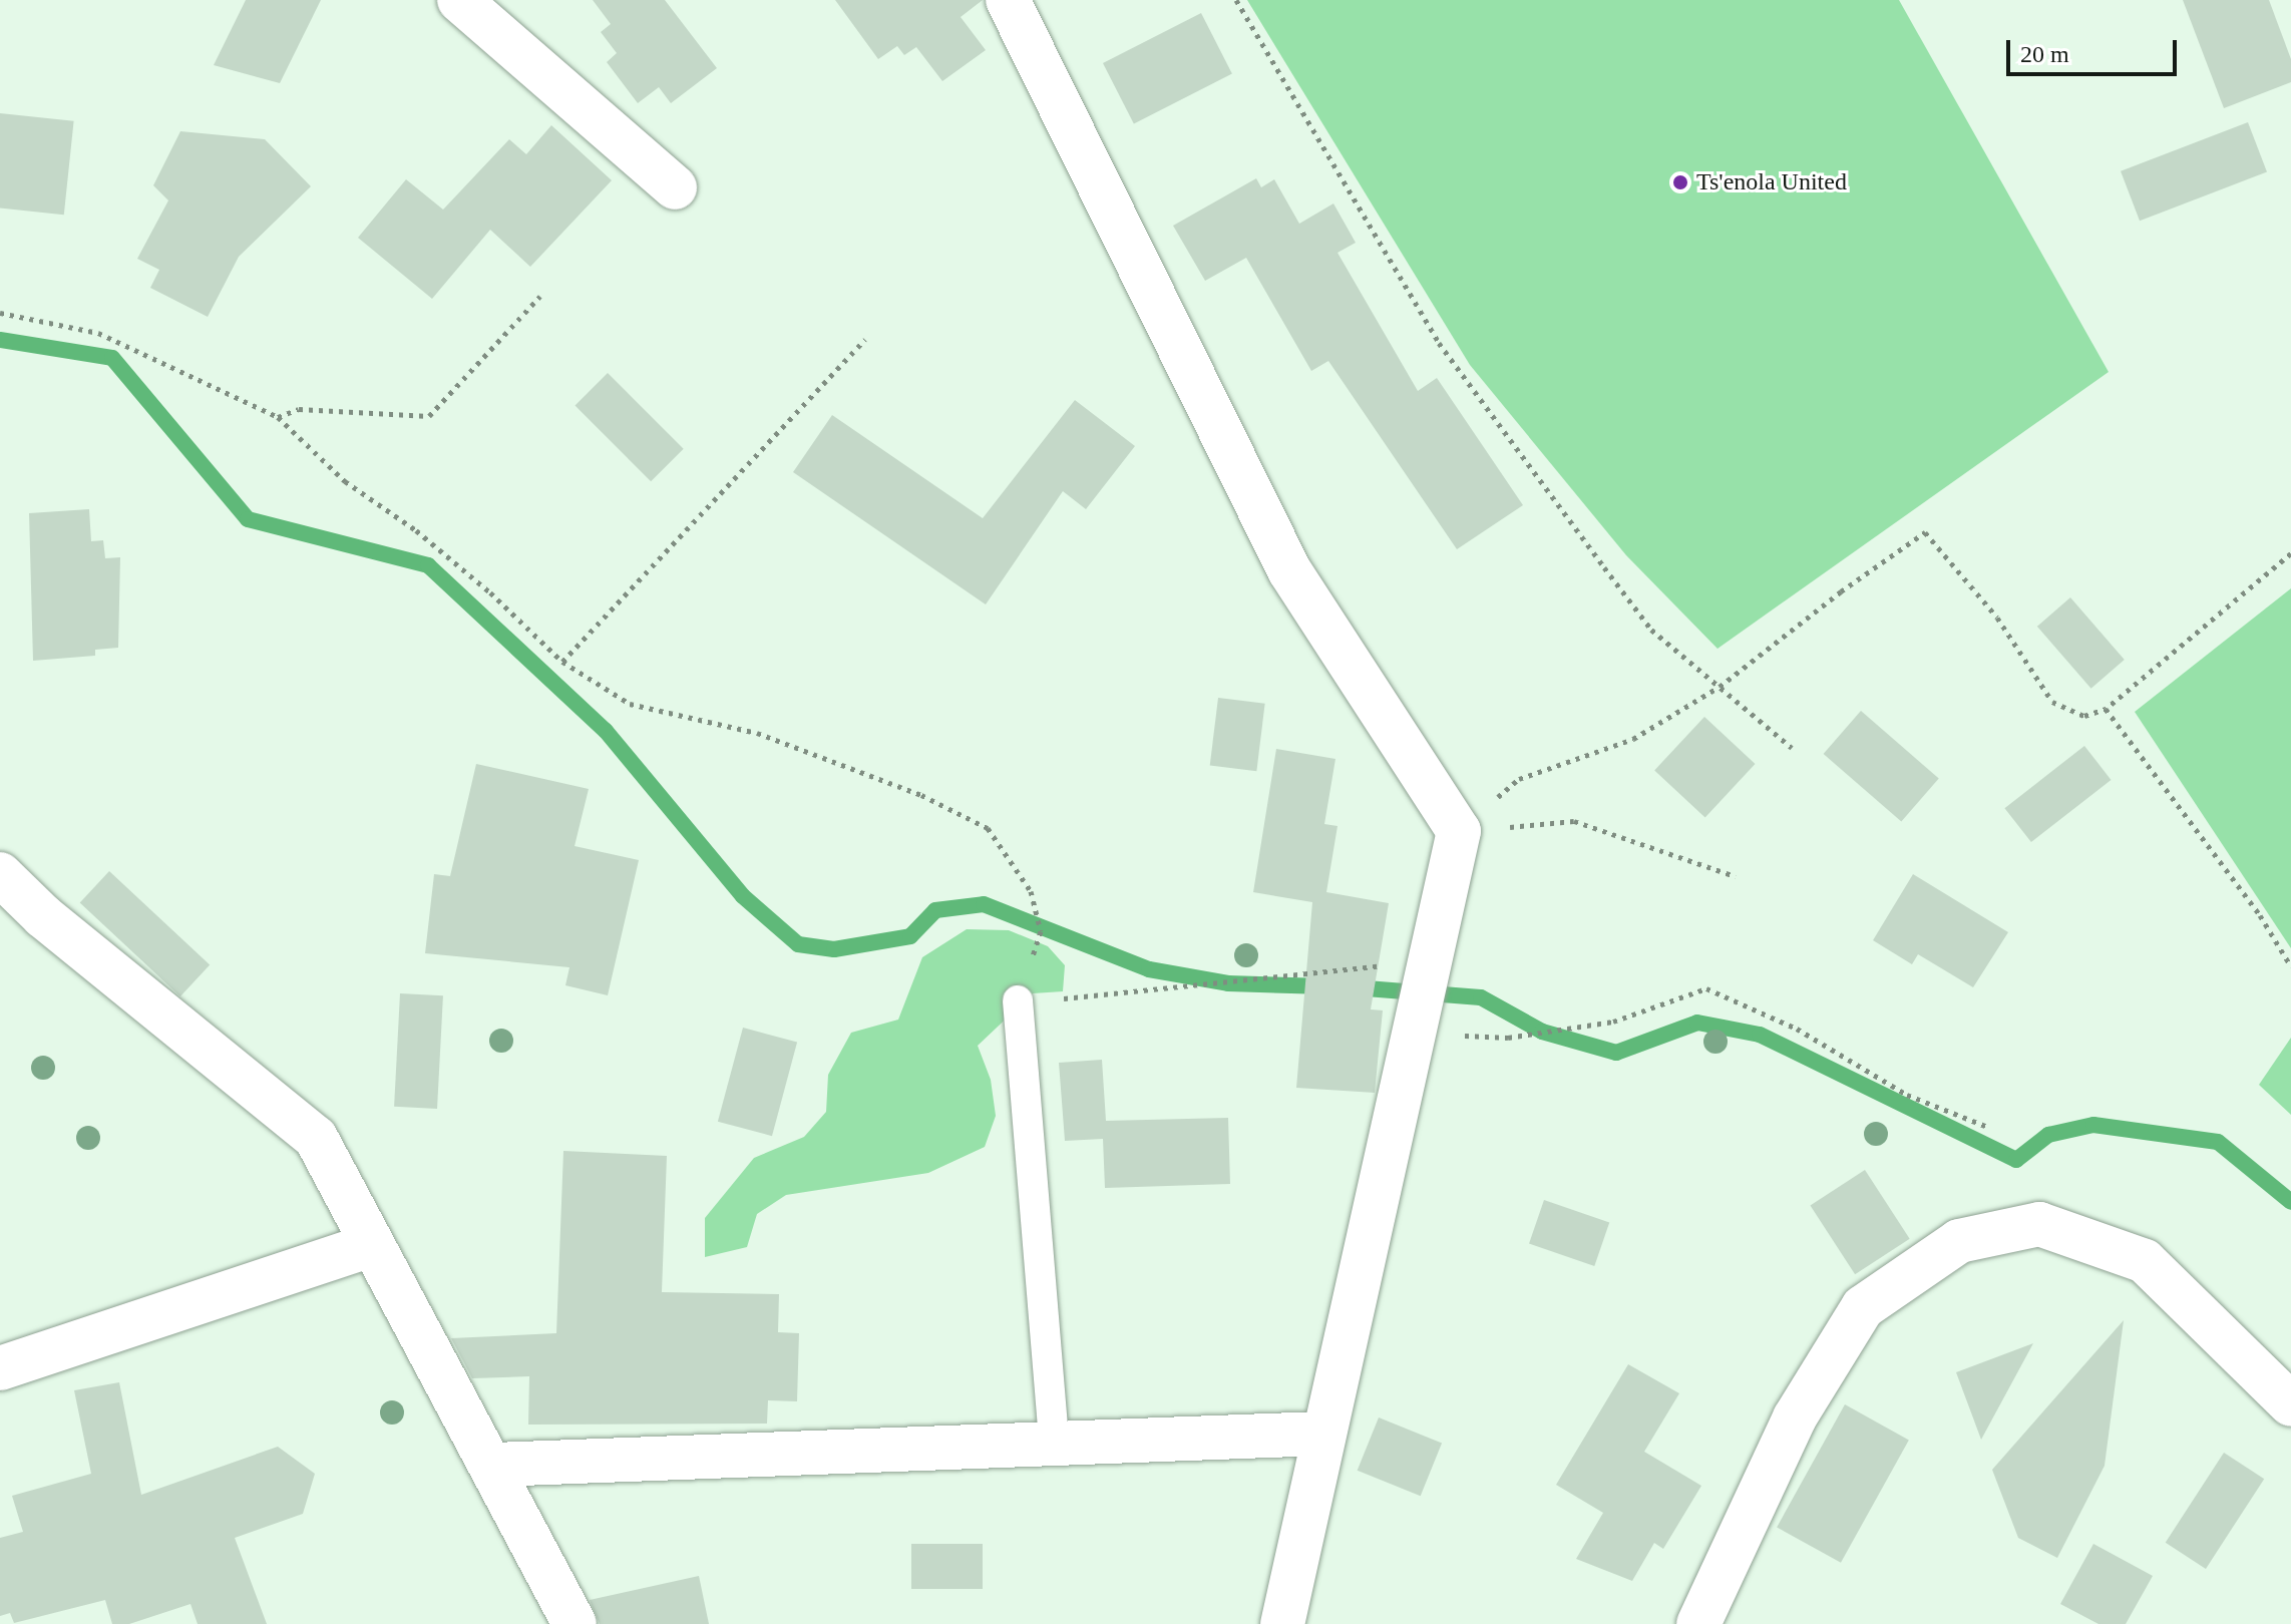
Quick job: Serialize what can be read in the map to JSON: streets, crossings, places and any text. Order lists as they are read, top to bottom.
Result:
{
  "places": ["Ts'enola United"],
  "scale_bar": "20 m"
}
